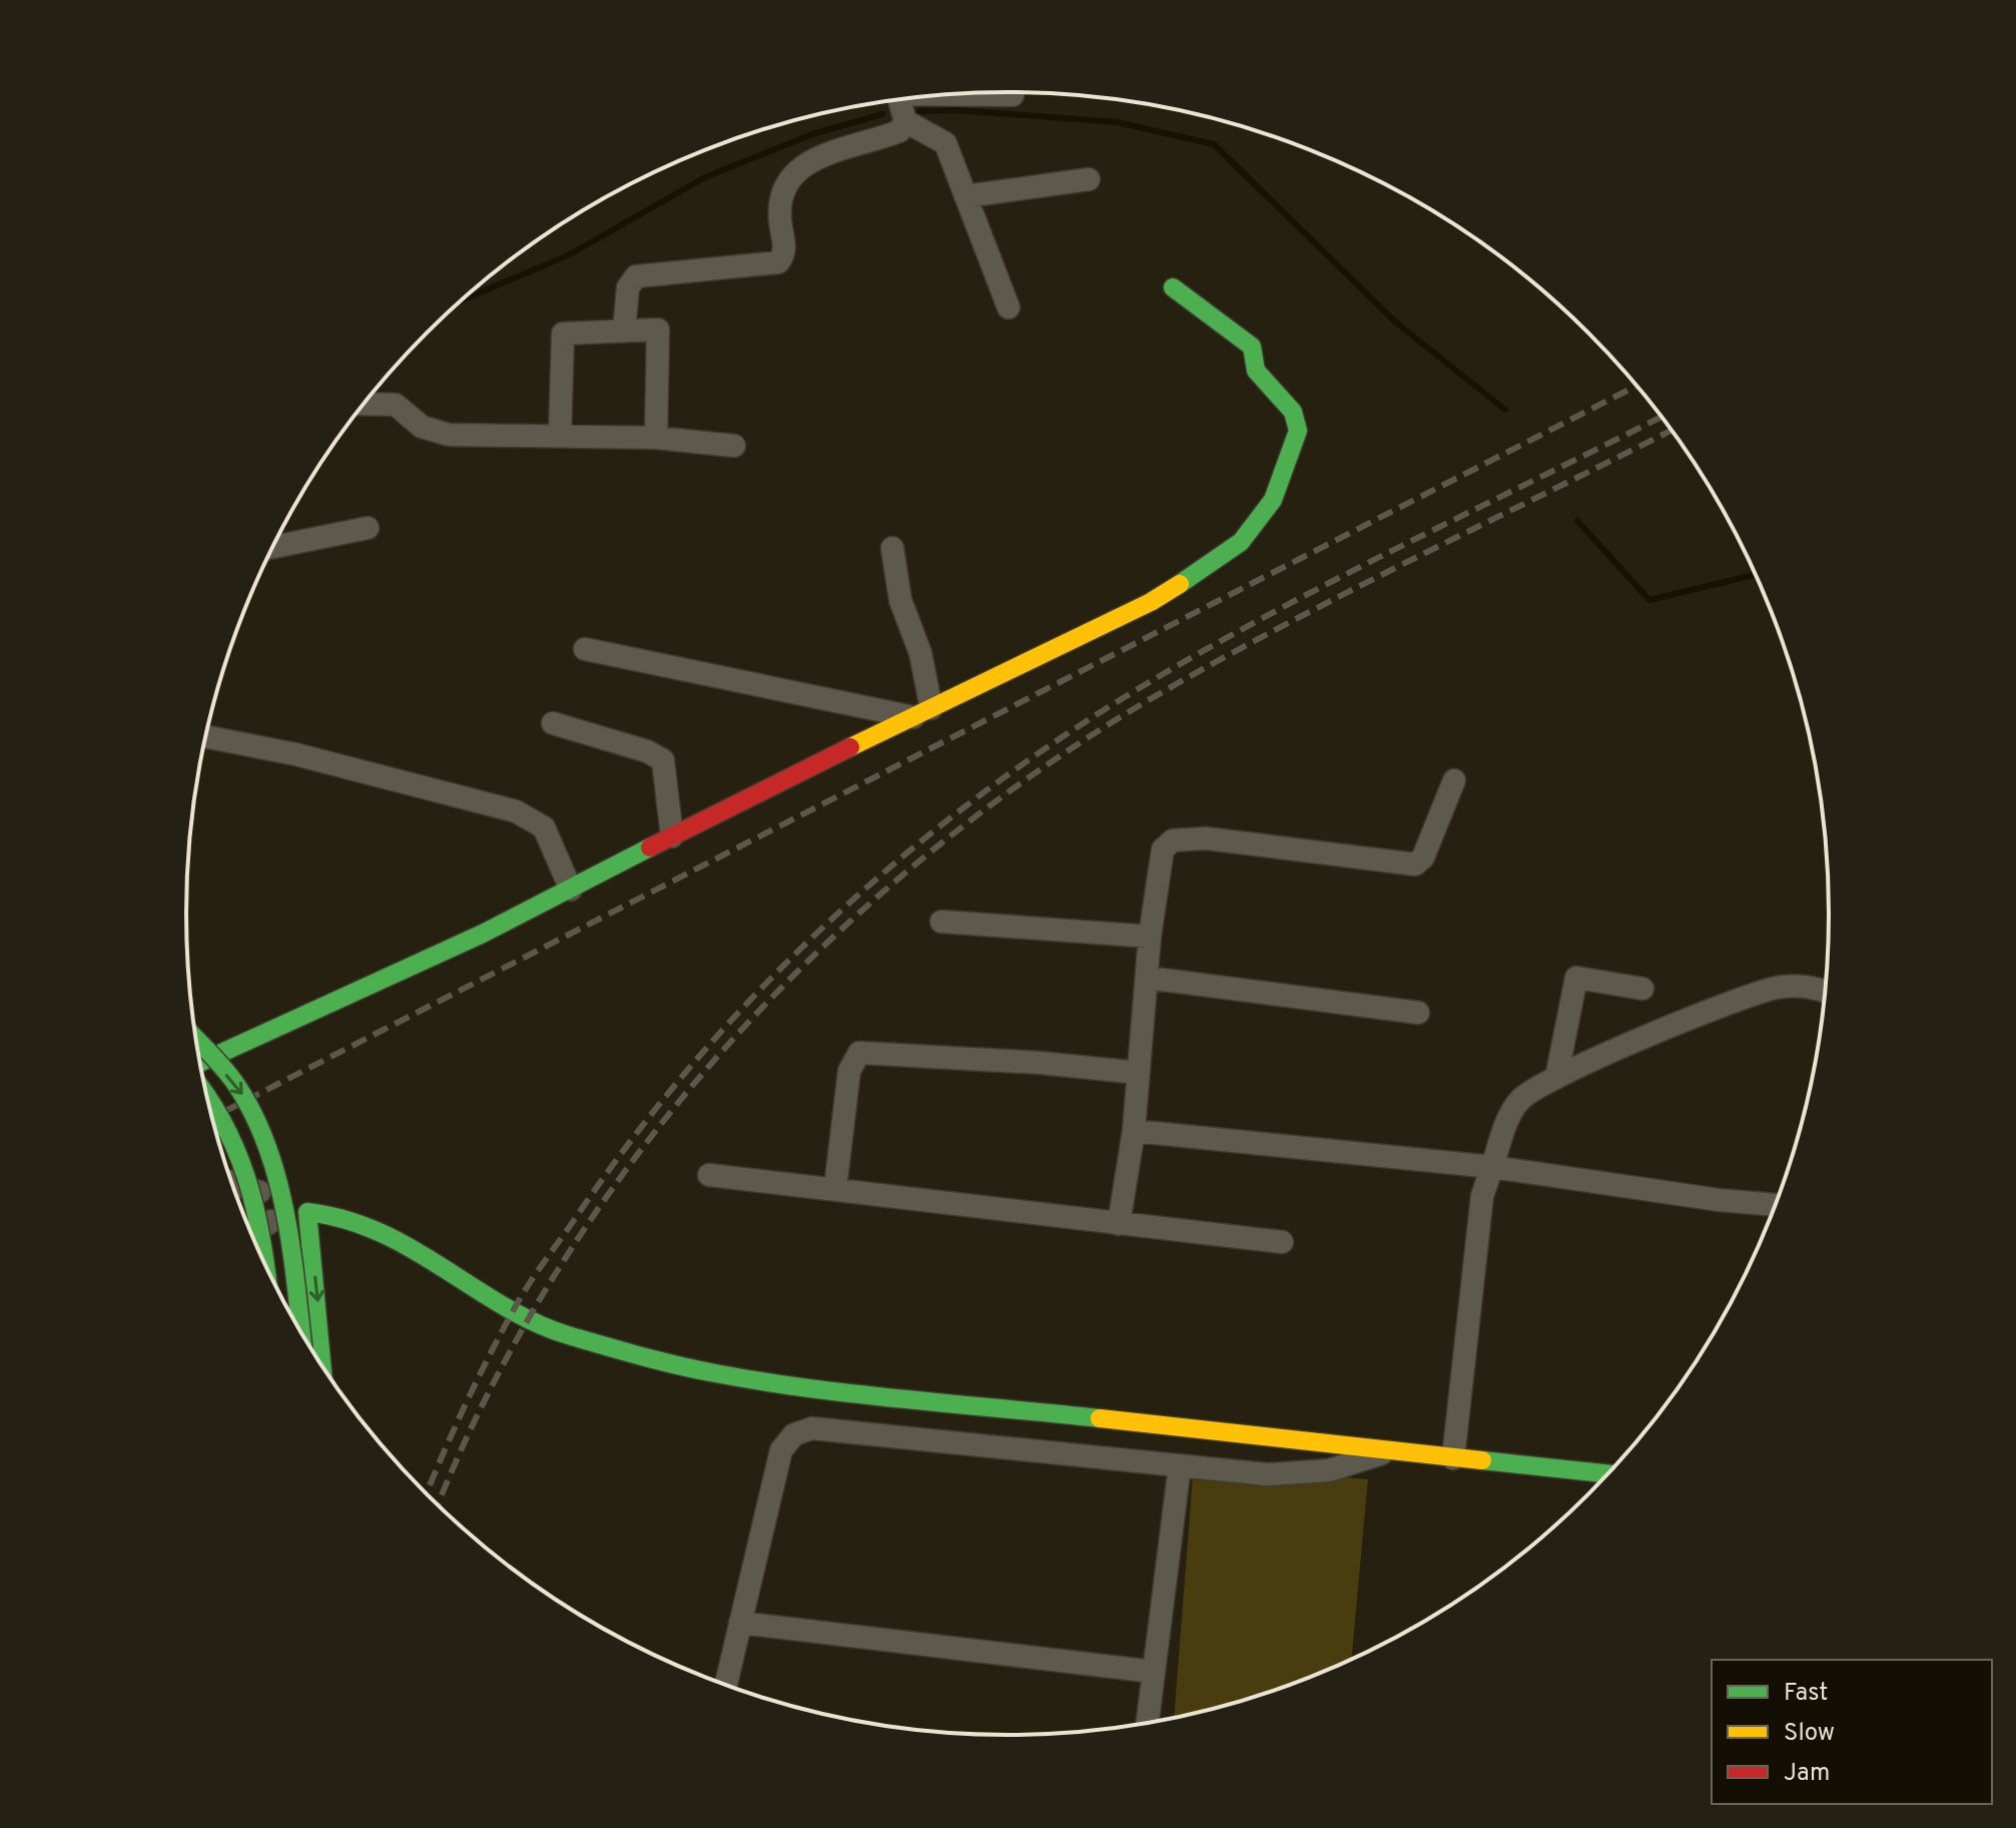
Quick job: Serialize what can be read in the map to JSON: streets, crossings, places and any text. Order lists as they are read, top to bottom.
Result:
{
  "legend": ["Fast", "Slow", "Jam"]
}
